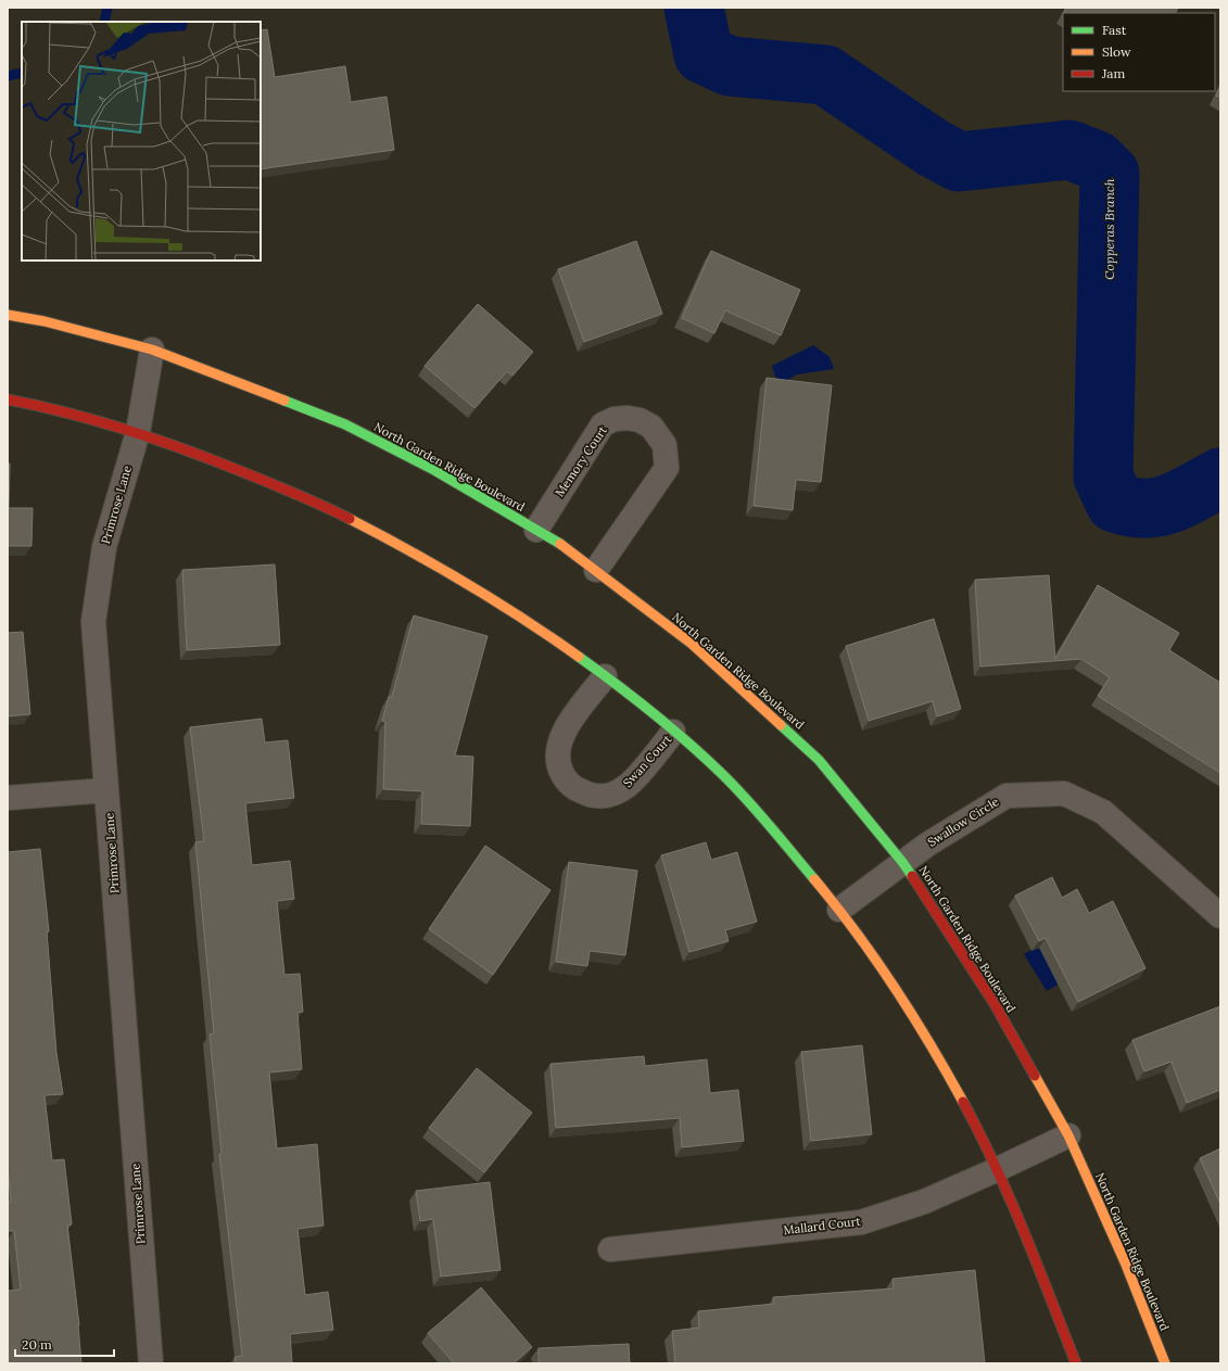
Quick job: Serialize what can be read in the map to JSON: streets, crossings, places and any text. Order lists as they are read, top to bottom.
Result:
{
  "streets": {
    "main road": ["North Garden Ridge Boulevard"],
    "street": [
      "Memory Court",
      "Primrose Lane",
      "Swan Court",
      "Swallow Circle",
      "Mallard Court"
    ]
  },
  "crossings": [
    ["Memory Court", "North Garden Ridge Boulevard"],
    ["North Garden Ridge Boulevard", "Primrose Lane"],
    ["North Garden Ridge Boulevard", "Swallow Circle"],
    ["North Garden Ridge Boulevard", "Mallard Court"]
  ],
  "water": ["Copperas Branch"],
  "legend": ["Fast", "Slow", "Jam"],
  "scale_bar": "20 m"
}
